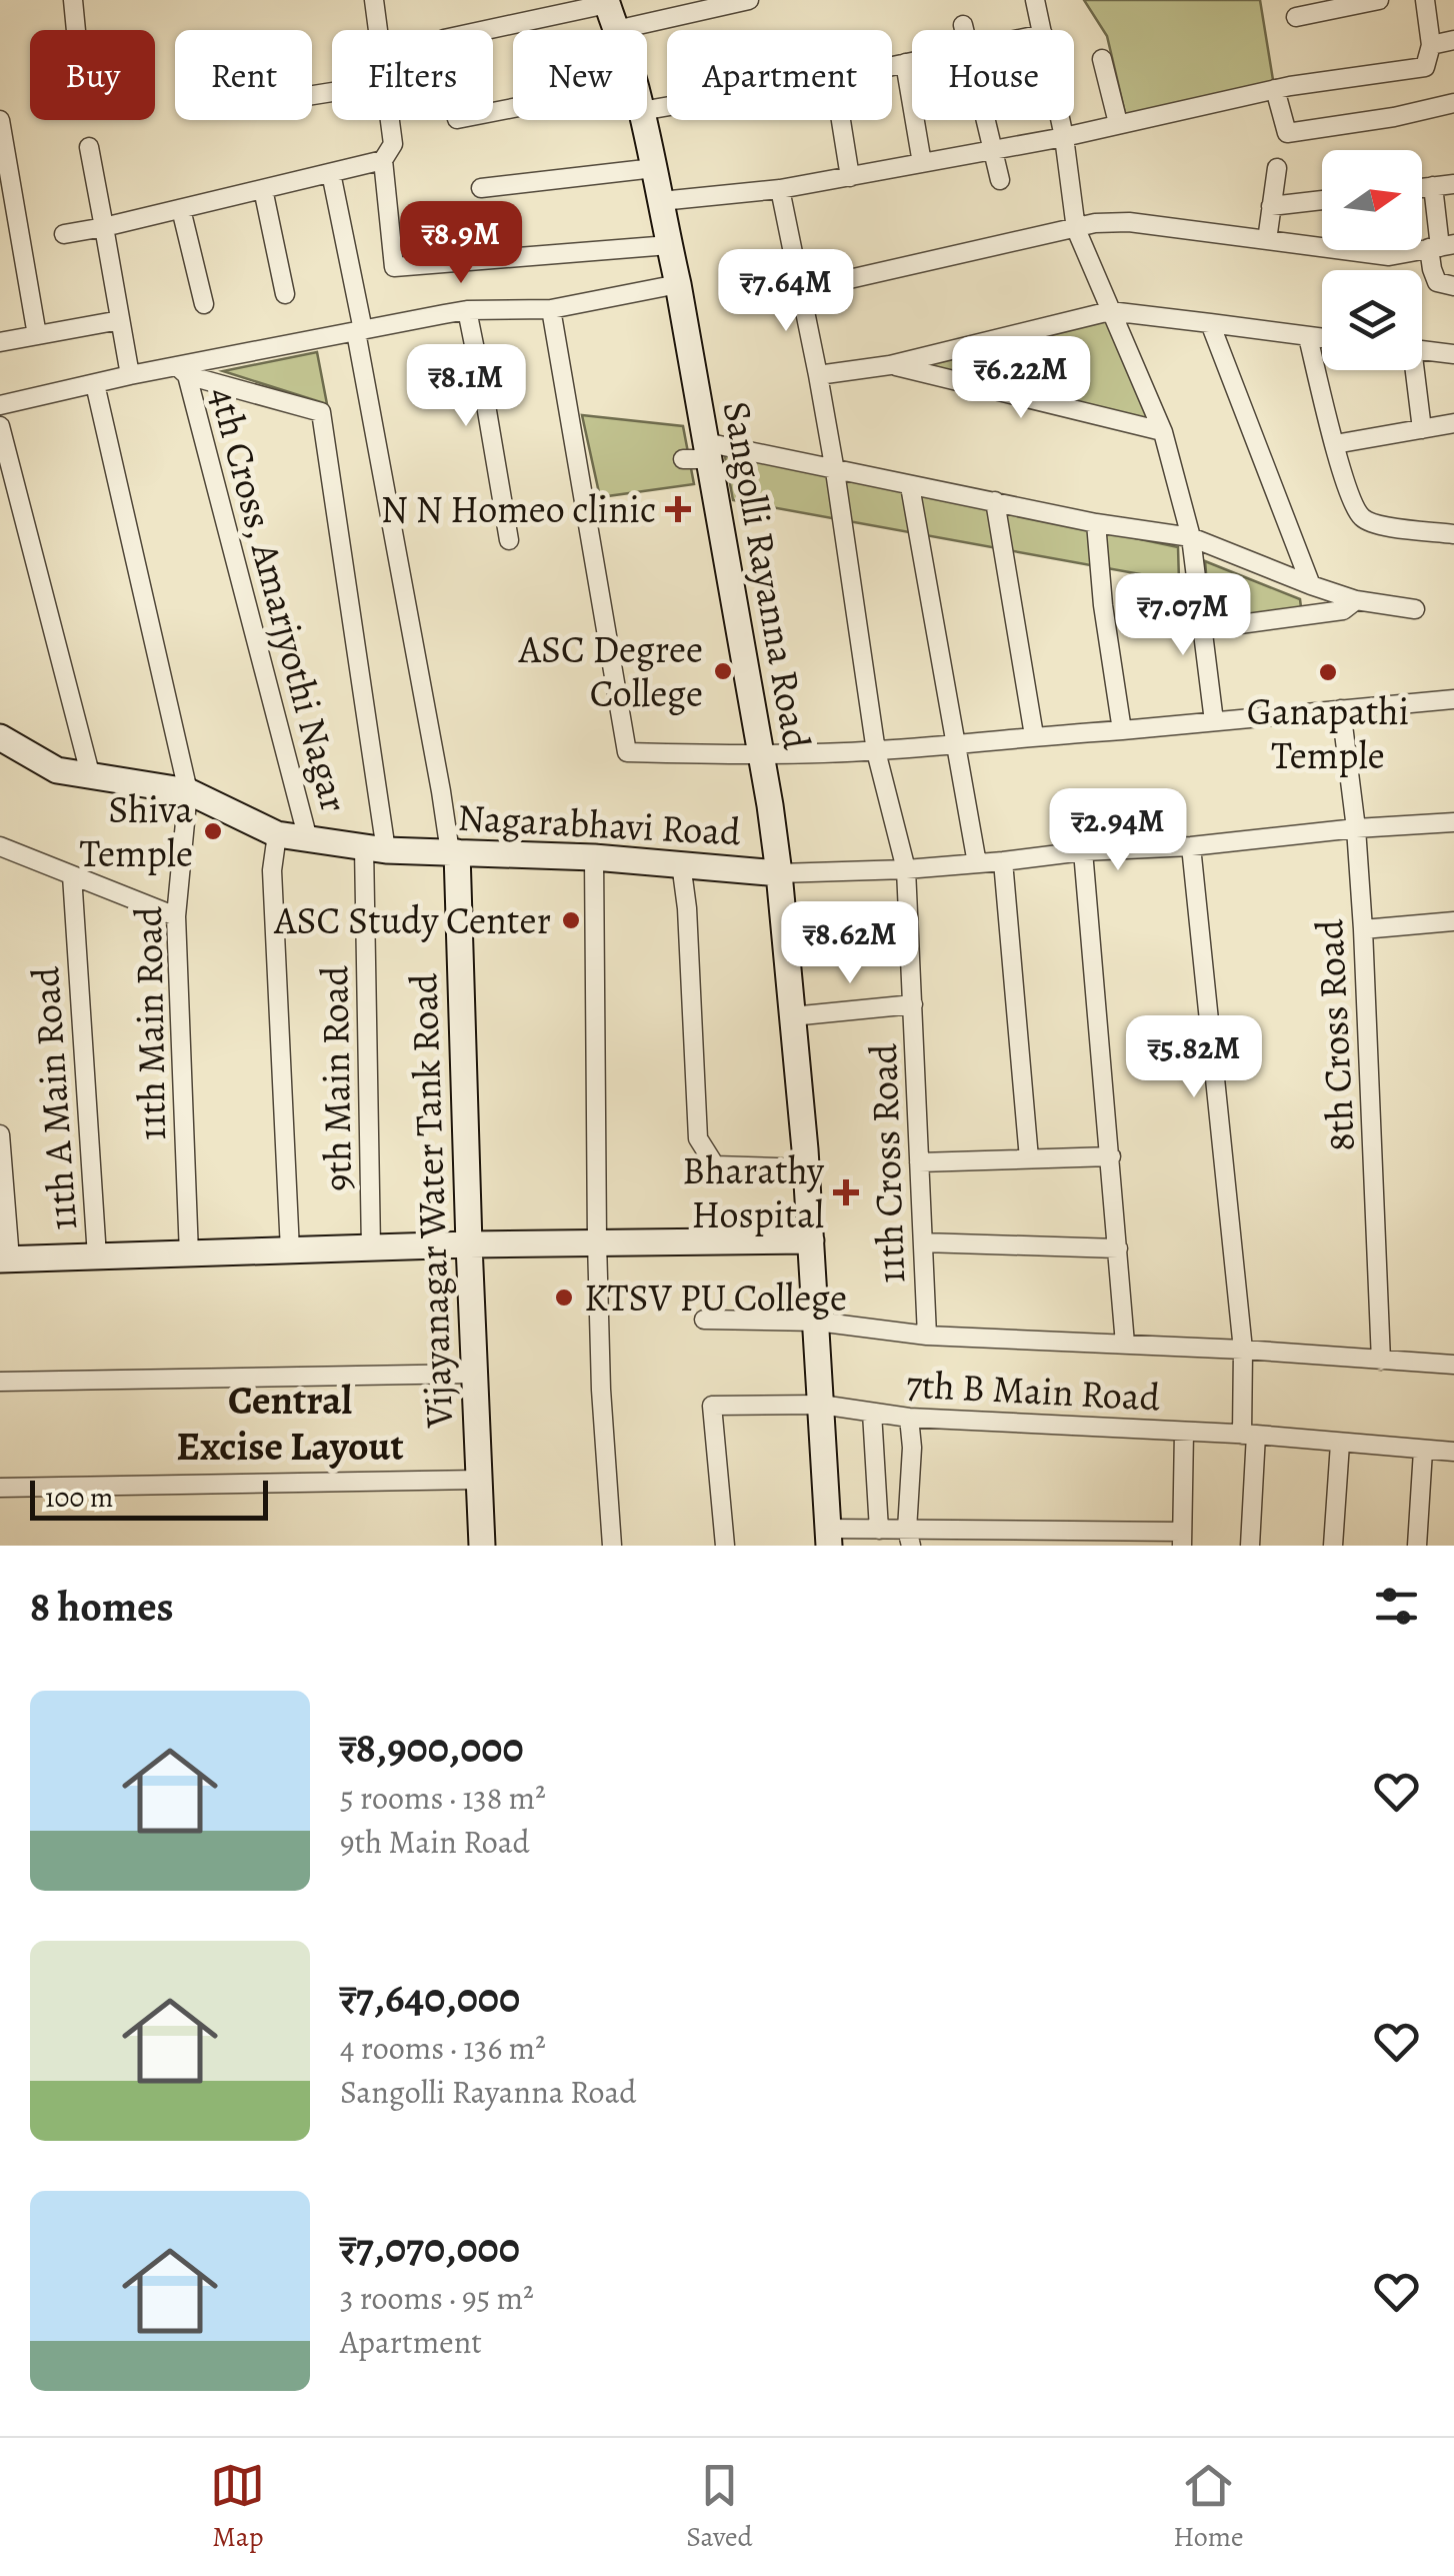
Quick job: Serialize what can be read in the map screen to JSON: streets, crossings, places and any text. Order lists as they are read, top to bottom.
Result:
{
  "streets": {
    "street": [
      "Sangolli Rayanna Road",
      "4th Cross, Amarjyothi Nagar",
      "Nagarabhavi Road",
      "11th Main Road",
      "8th Cross Road",
      "9th Main Road",
      "11th A Main Road",
      "11th Cross Road",
      "Vijayanagar Water Tank Road",
      "7th B Main Road"
    ]
  },
  "crossings": [
    ["Sangolli Rayanna Road", "Nagarabhavi Road"],
    ["4th Cross, Amarjyothi Nagar", "Nagarabhavi Road"],
    ["4th Cross, Amarjyothi Nagar", "9th Main Road"],
    ["Nagarabhavi Road", "11th Main Road"],
    ["Nagarabhavi Road", "9th Main Road"],
    ["Nagarabhavi Road", "Vijayanagar Water Tank Road"],
    ["Nagarabhavi Road", "7th B Main Road"]
  ],
  "districts": ["Central Excise Layout"],
  "places": {
    "health": ["N N Homeo clinic", "Bharathy Hospital"],
    "other": [
      "ASC Degree College",
      "Ganapathi Temple",
      "Shiva Temple",
      "ASC Study Center",
      "KTSV PU College"
    ]
  },
  "scale_bar": "100 m",
  "north": "right",
  "page": {
    "chip": [
      "Buy",
      "Rent",
      "Filters",
      "New",
      "Apartment",
      "House"
    ],
    "price": [
      "₹8.9M",
      "₹7.64M",
      "₹6.22M",
      "₹8.1M",
      "₹7.07M",
      "₹2.94M",
      "₹8.62M",
      "₹5.82M"
    ],
    "scale": "100 m",
    "heading": "8 homes",
    "list": [
      {
        "name": "₹8,900,000",
        "note": "5 rooms · 138 m² · 9th Main Road"
      },
      {
        "name": "₹7,640,000",
        "note": "4 rooms · 136 m² · Sangolli Rayanna Road"
      },
      {
        "name": "₹7,070,000",
        "note": "3 rooms · 95 m² · Apartment"
      }
    ],
    "tabs": ["Map", "Saved", "Home"]
  }
}
